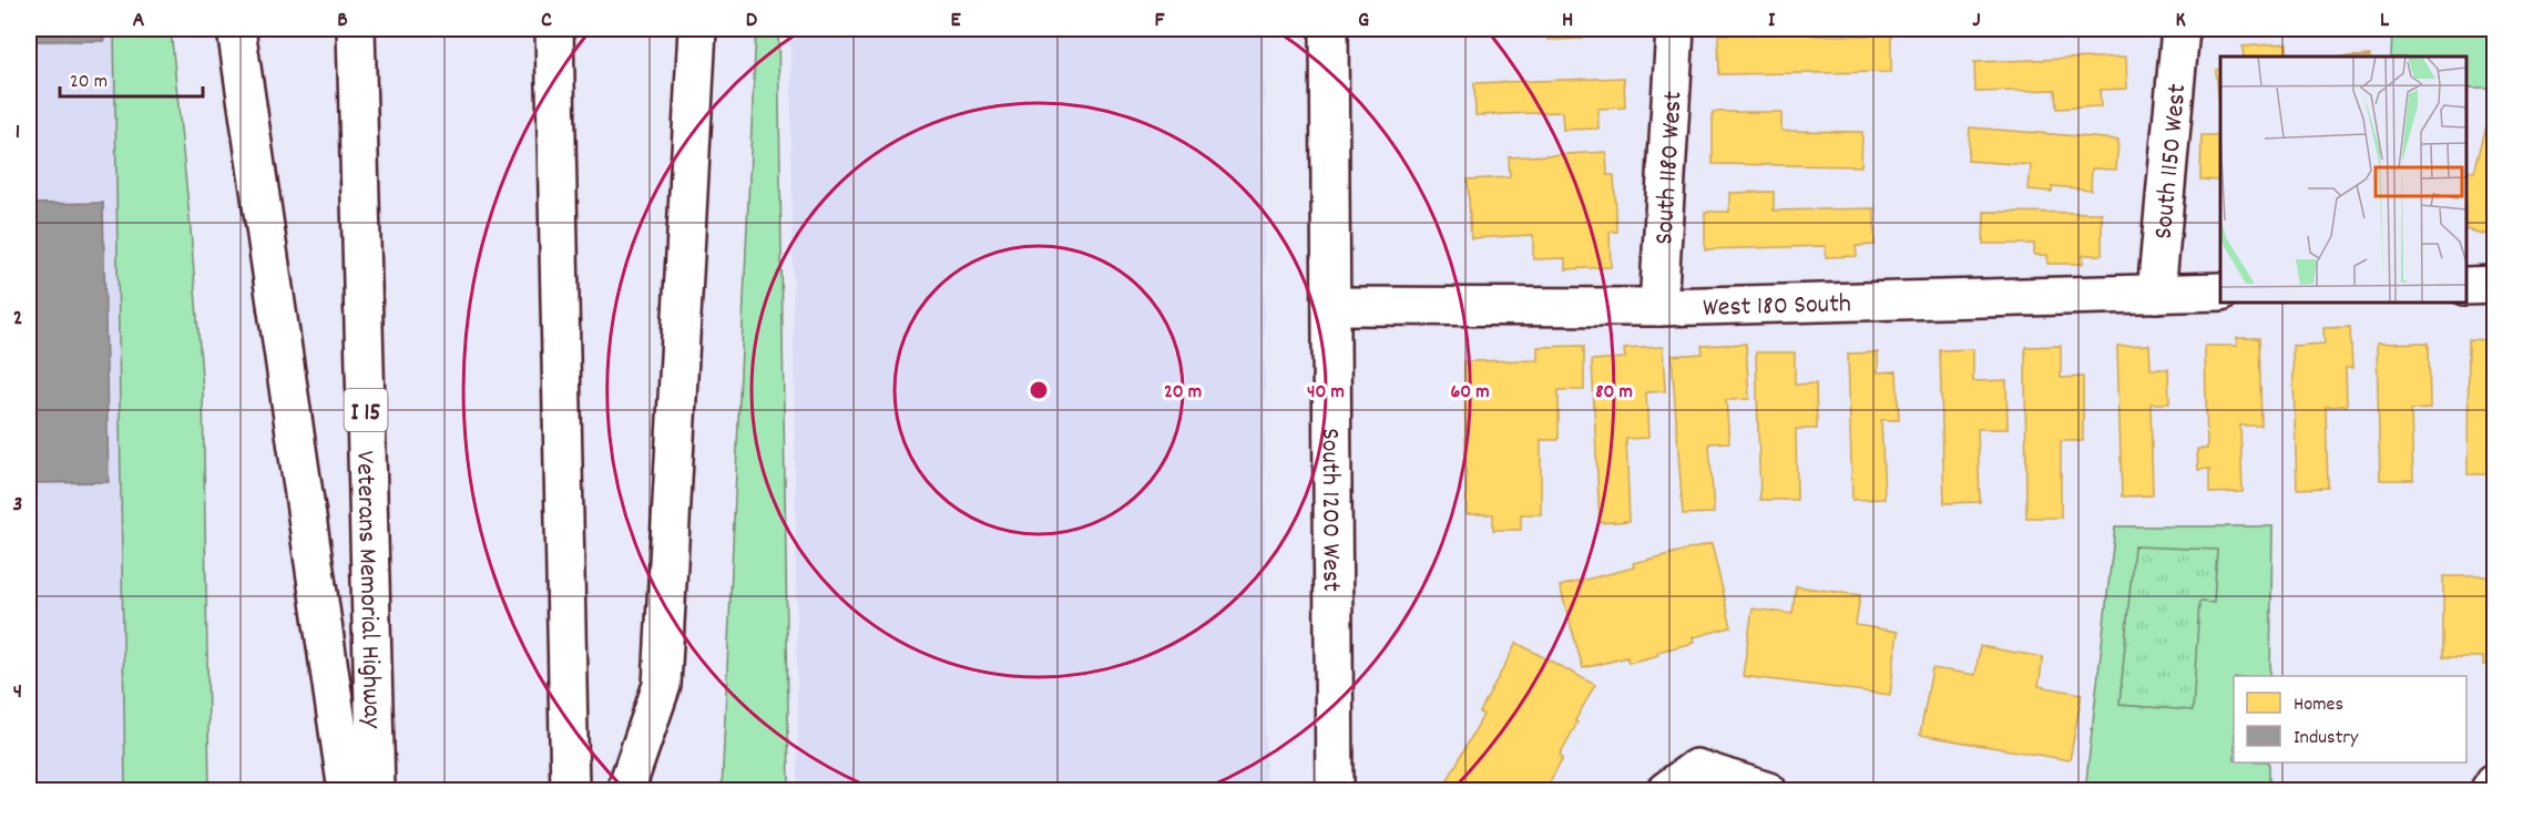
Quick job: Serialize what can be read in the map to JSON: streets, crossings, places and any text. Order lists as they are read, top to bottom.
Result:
{
  "streets": {
    "main road": [
      "South 1150 West",
      "South 1180 West",
      "West 180 South",
      "I 15",
      "South 1200 West",
      "Veterans Memorial Highway"
    ]
  },
  "crossings": [
    ["South 1150 West", "West 180 South"],
    ["South 1180 West", "West 180 South"],
    ["West 180 South", "South 1200 West"]
  ],
  "legend": ["Homes", "Industry"],
  "scale_bar": "20 m",
  "grid": {
    "columns": [
      "A",
      "B",
      "C",
      "D",
      "E",
      "F",
      "G",
      "H",
      "I",
      "J",
      "K",
      "L"
    ],
    "rows": [
      "1",
      "2",
      "3",
      "4"
    ]
  },
  "rings": [
    "20 m",
    "40 m",
    "60 m",
    "80 m"
  ]
}
